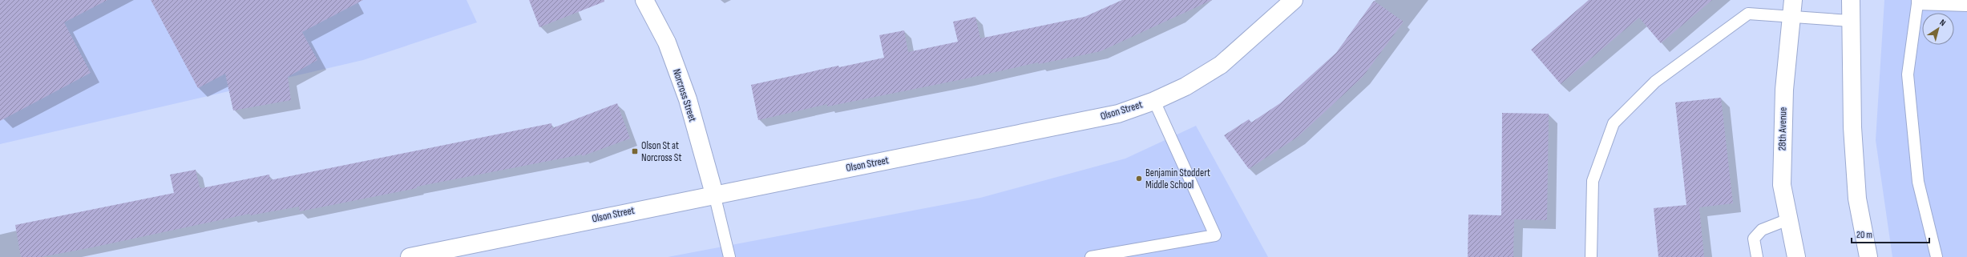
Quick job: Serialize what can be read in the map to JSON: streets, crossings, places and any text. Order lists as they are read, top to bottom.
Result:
{
  "streets": {
    "street": ["Norcross Street", "Olson Street", "28th Avenue"]
  },
  "crossings": [
    ["Norcross Street", "Olson Street"]
  ],
  "places": {
    "transit": ["Olson St at Norcross St"],
    "other": ["Benjamin Stoddert Middle School"]
  },
  "scale_bar": "20 m",
  "north": "top right"
}
